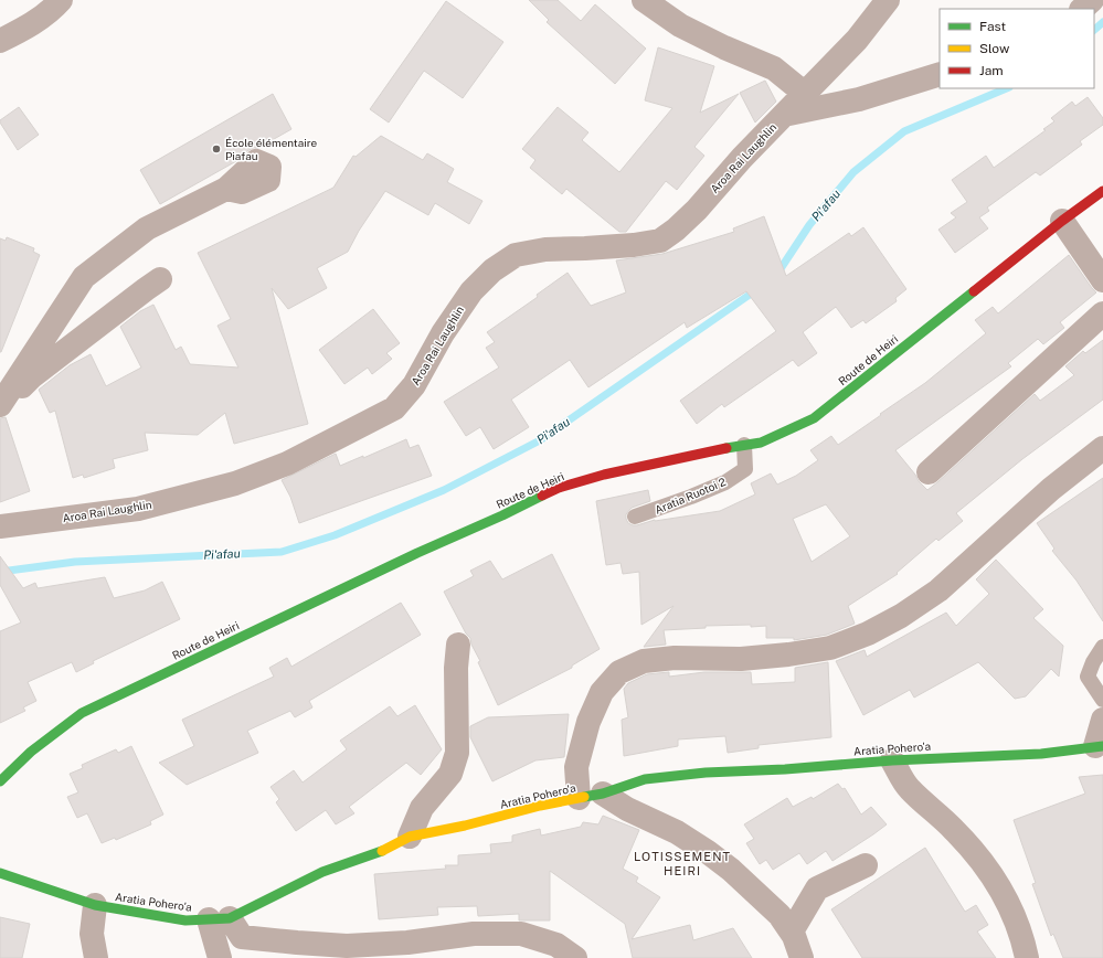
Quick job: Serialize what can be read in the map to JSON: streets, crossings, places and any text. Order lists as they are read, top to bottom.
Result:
{
  "streets": {
    "main road": ["Route de Heiri", "Aratia Pohero'a"],
    "street": ["Aroa Rai Laughlin"],
    "lane": ["Aratia Ruotoi 2"]
  },
  "crossings": [
    ["Route de Heiri", "Aratia Ruotoi 2"]
  ],
  "districts": ["LOTISSEMENT HEIRI"],
  "water": ["Pi'afau"],
  "places": ["École élémentaire Piafau"],
  "legend": ["Fast", "Slow", "Jam"]
}
